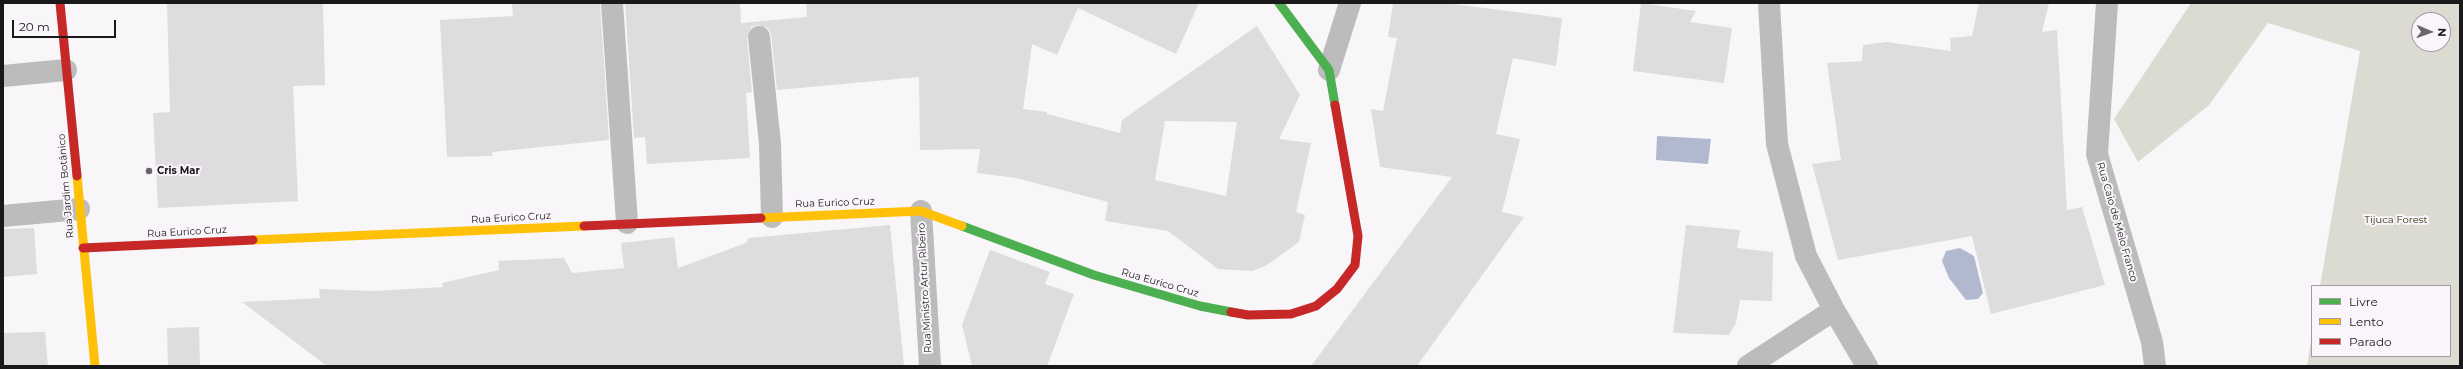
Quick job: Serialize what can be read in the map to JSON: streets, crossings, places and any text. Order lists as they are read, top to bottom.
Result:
{
  "streets": {
    "street": [
      "Rua Jardim Botânico",
      "Rua Eurico Cruz",
      "Rua Caio de Melo Franco",
      "Rua Ministro Artur Ribeiro"
    ]
  },
  "crossings": [
    ["Rua Jardim Botânico", "Rua Eurico Cruz"],
    ["Rua Eurico Cruz", "Rua Ministro Artur Ribeiro"]
  ],
  "parks": ["Tijuca Forest"],
  "places": ["Cris Mar"],
  "legend": ["Livre", "Lento", "Parado"],
  "scale_bar": "20 m",
  "north": "right"
}
